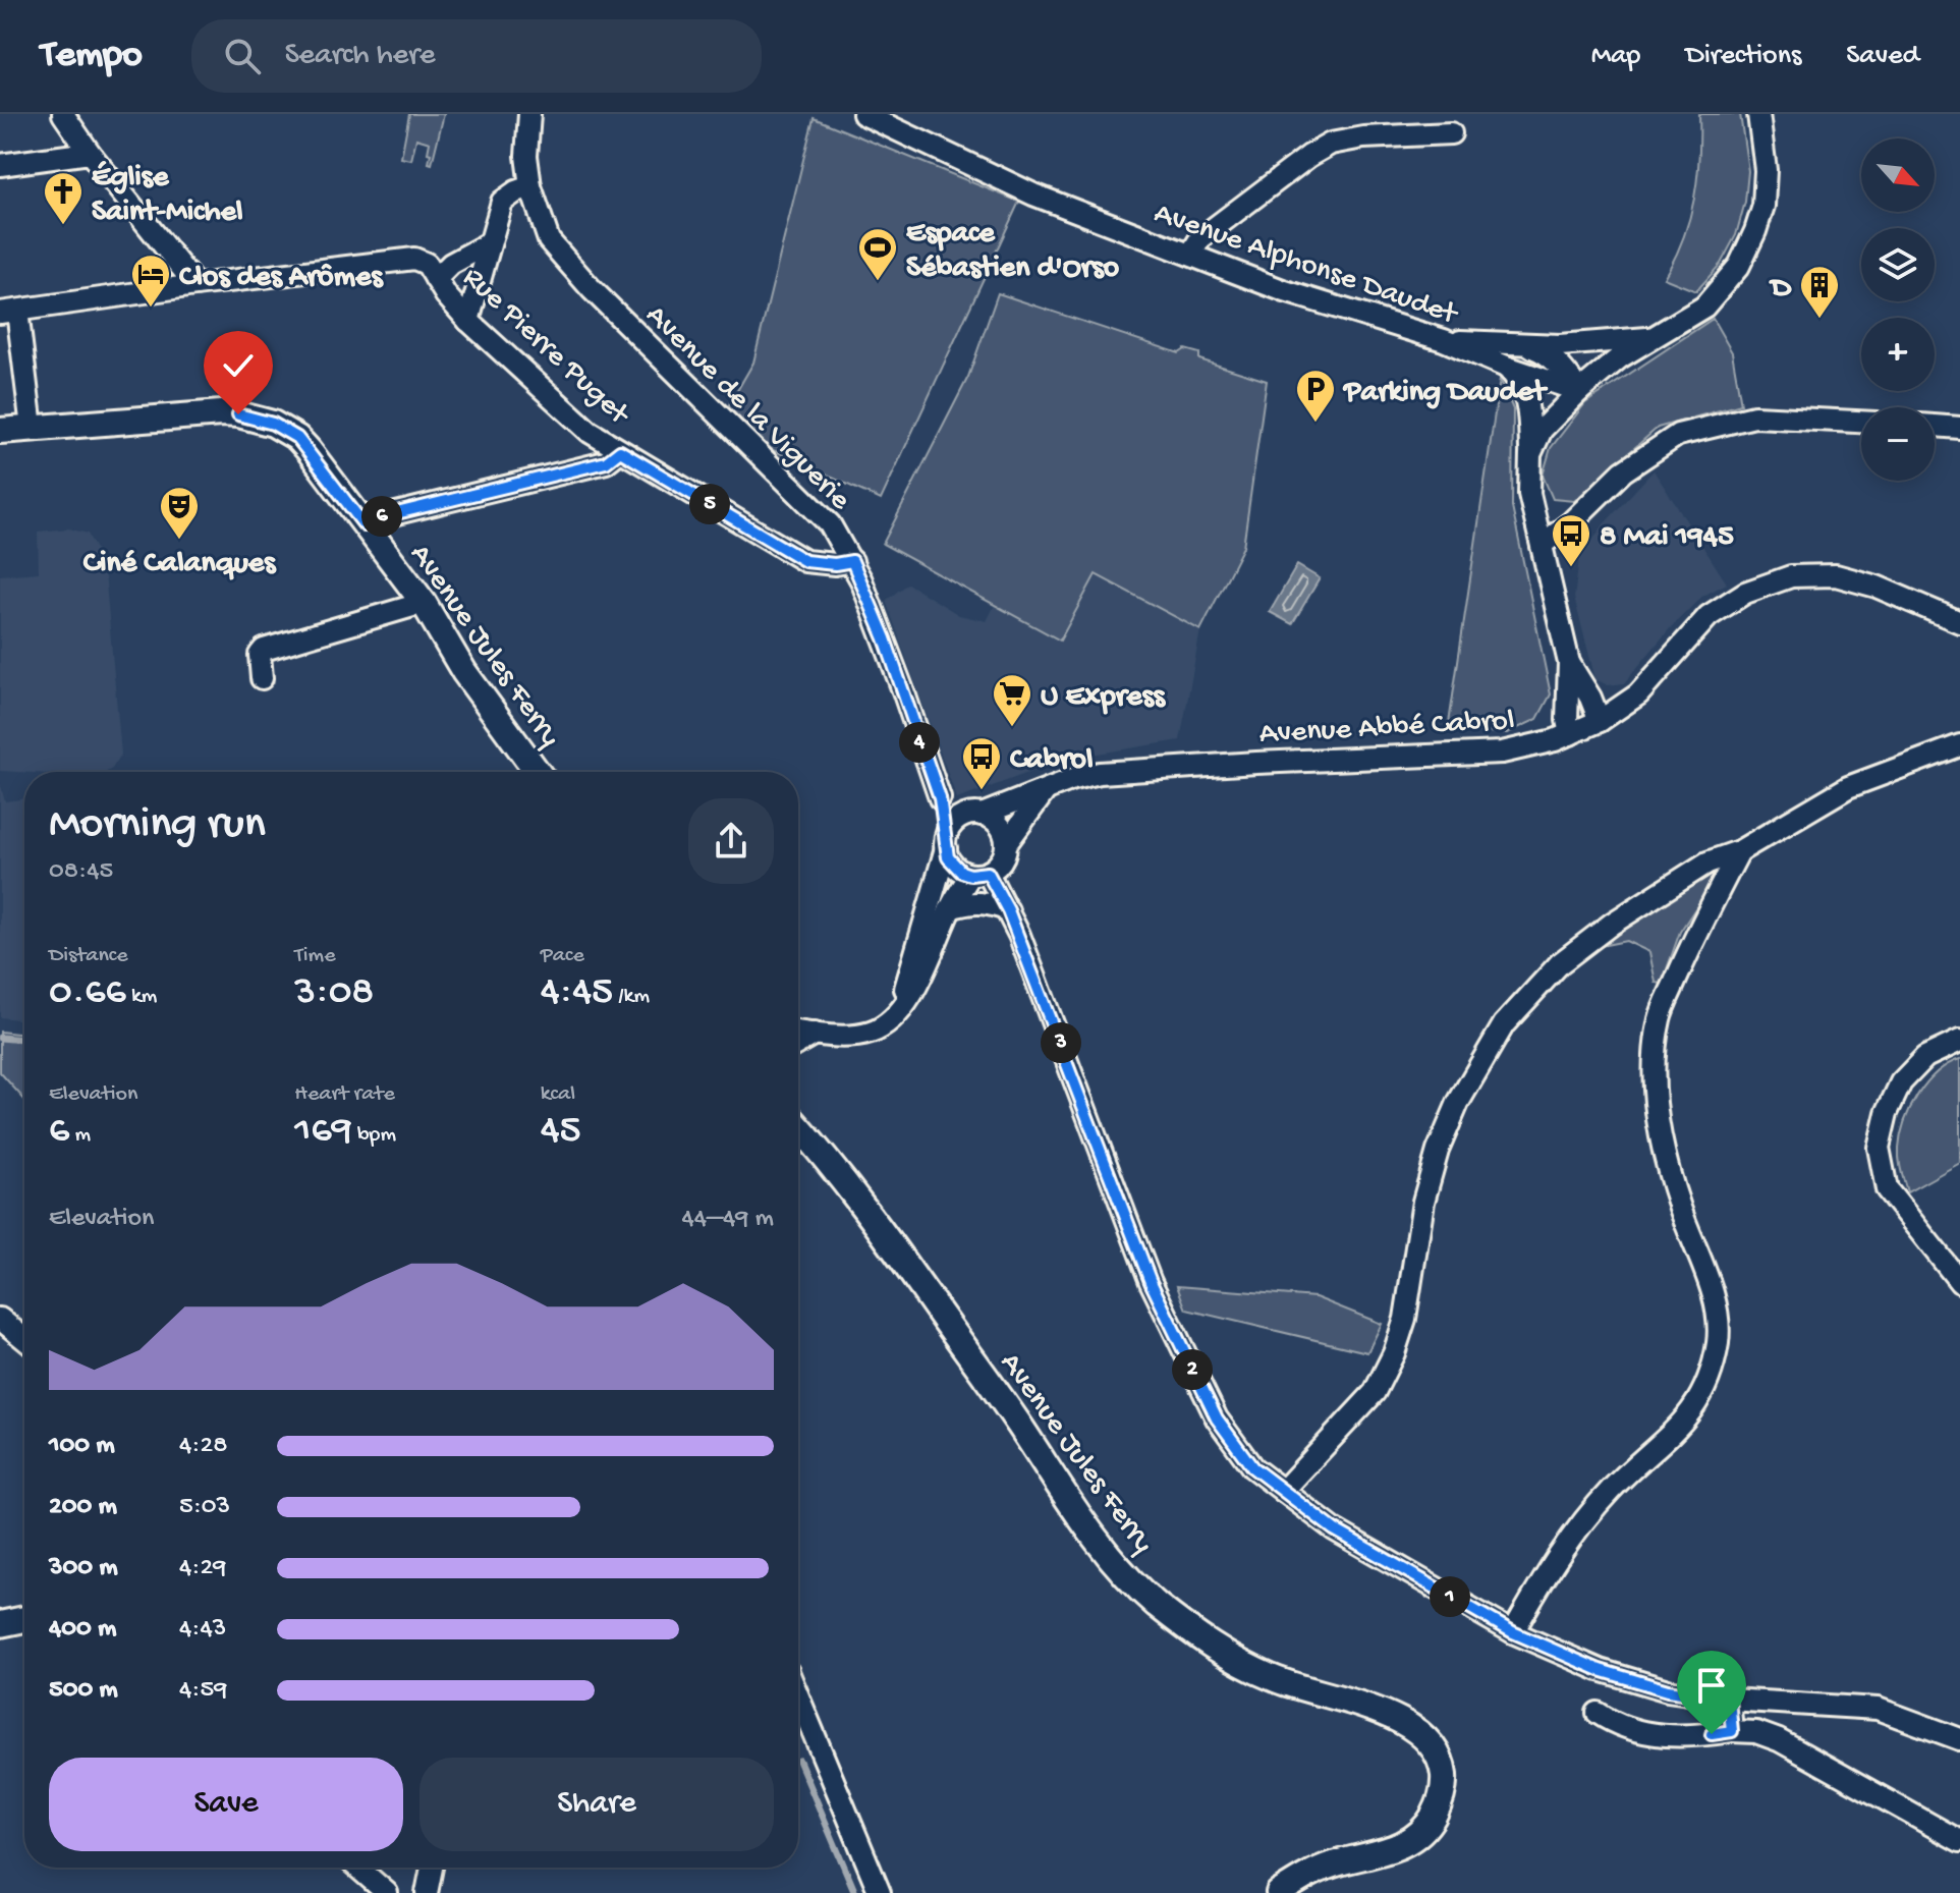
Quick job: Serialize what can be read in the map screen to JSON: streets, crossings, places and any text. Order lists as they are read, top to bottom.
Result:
{
  "streets": {
    "street": [
      "Avenue Alphonse Daudet",
      "Rue Pierre Puget",
      "Avenue de la Viguerie",
      "Avenue Jules Ferry",
      "Avenue Abbé Cabrol"
    ]
  },
  "crossings": [
    ["Rue Pierre Puget", "Avenue de la Viguerie"],
    ["Avenue de la Viguerie", "Avenue Abbé Cabrol"]
  ],
  "places": {
    "church": ["Église Saint-Michel"],
    "sports": ["Espace Sébastien d'Orso"],
    "hotel": ["Clos des Arômes"],
    "building": ["D"],
    "parking": ["Parking Daudet"],
    "theatre": ["Ciné Calanques"],
    "bus stop": ["8 Mai 1945", "Cabrol"],
    "supermarket": ["U Express"]
  },
  "north": "bottom right",
  "page": {
    "header": "Tempo",
    "search": "Search here",
    "nav": ["Map", "Directions", "Saved"],
    "map_buttons": ["+", "−"],
    "pins": [
      "5",
      "6",
      "4",
      "3",
      "2",
      "1"
    ],
    "heading": ["Morning run", "08:45"],
    "stats": [
      ["Distance", "0.66 km"],
      ["Time", "3:08"],
      ["Pace", "4:45 /km"],
      ["Elevation", "6 m"],
      ["Heart rate", "169 bpm"],
      ["kcal", "45"]
    ],
    "chart": ["Elevation", "44–49 m"],
    "list": [
      {
        "name": "100 m",
        "note": "4:28"
      },
      {
        "name": "200 m",
        "note": "5:03"
      },
      {
        "name": "300 m",
        "note": "4:29"
      },
      {
        "name": "400 m",
        "note": "4:43"
      },
      {
        "name": "500 m",
        "note": "4:59"
      }
    ],
    "buttons": ["Save", "Share"]
  }
}
